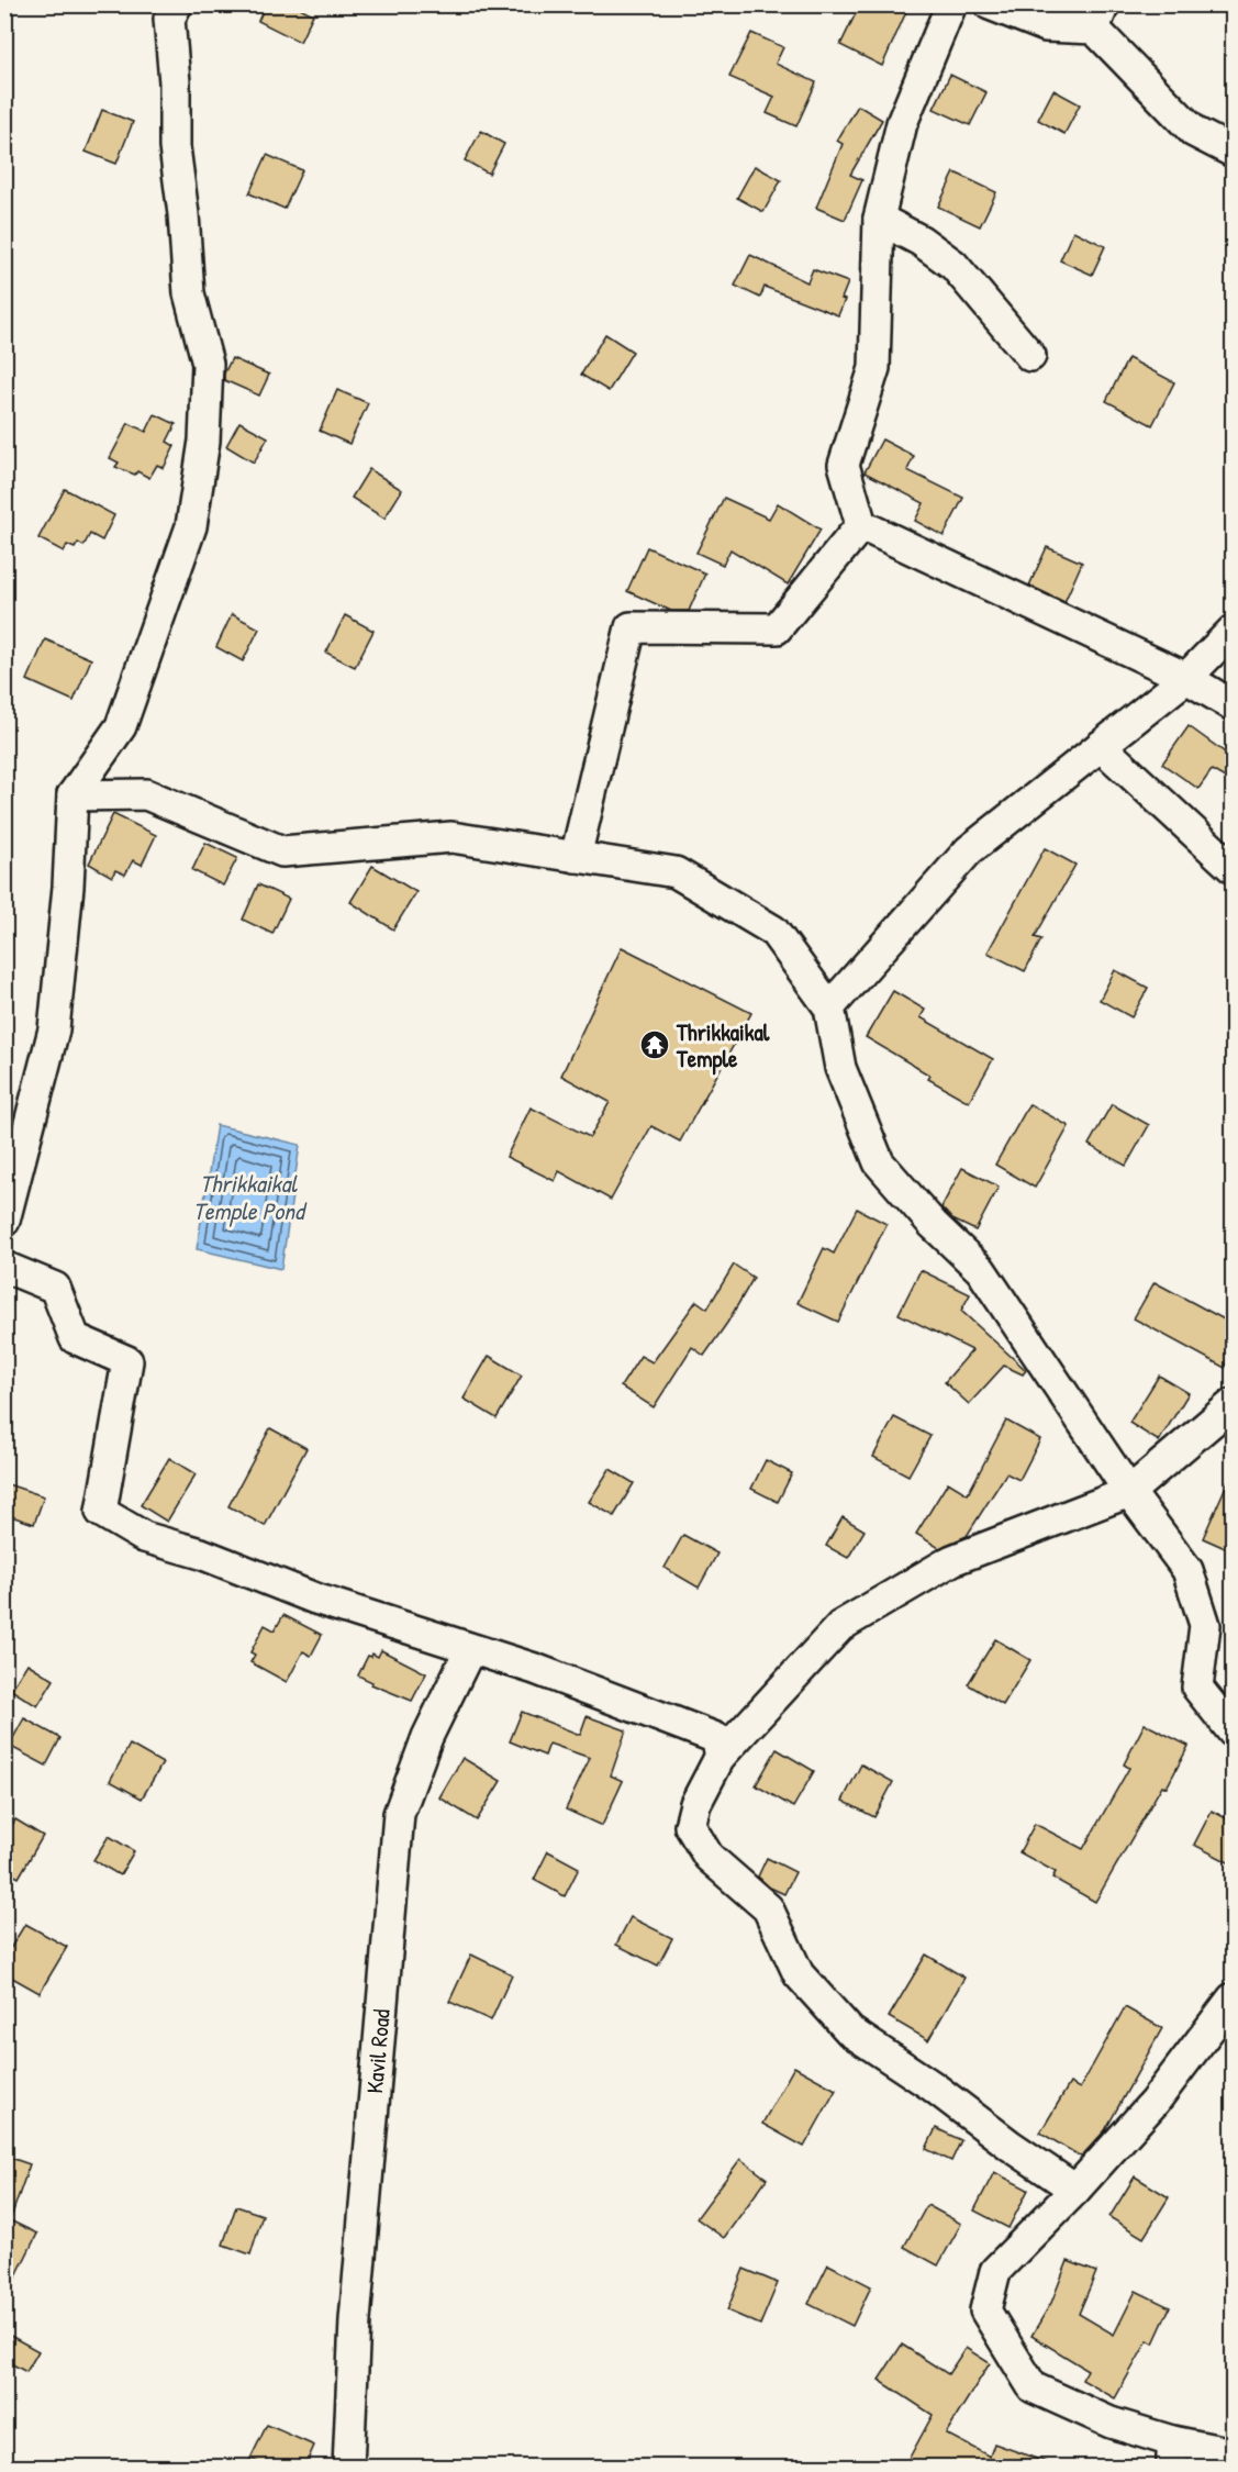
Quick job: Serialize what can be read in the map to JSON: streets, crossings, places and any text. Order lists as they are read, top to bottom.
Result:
{
  "streets": {
    "street": ["Kavil Road"]
  },
  "water": ["Thrikkaikal Temple Pond"],
  "places": {
    "temple": ["Thrikkaikal Temple"]
  }
}
